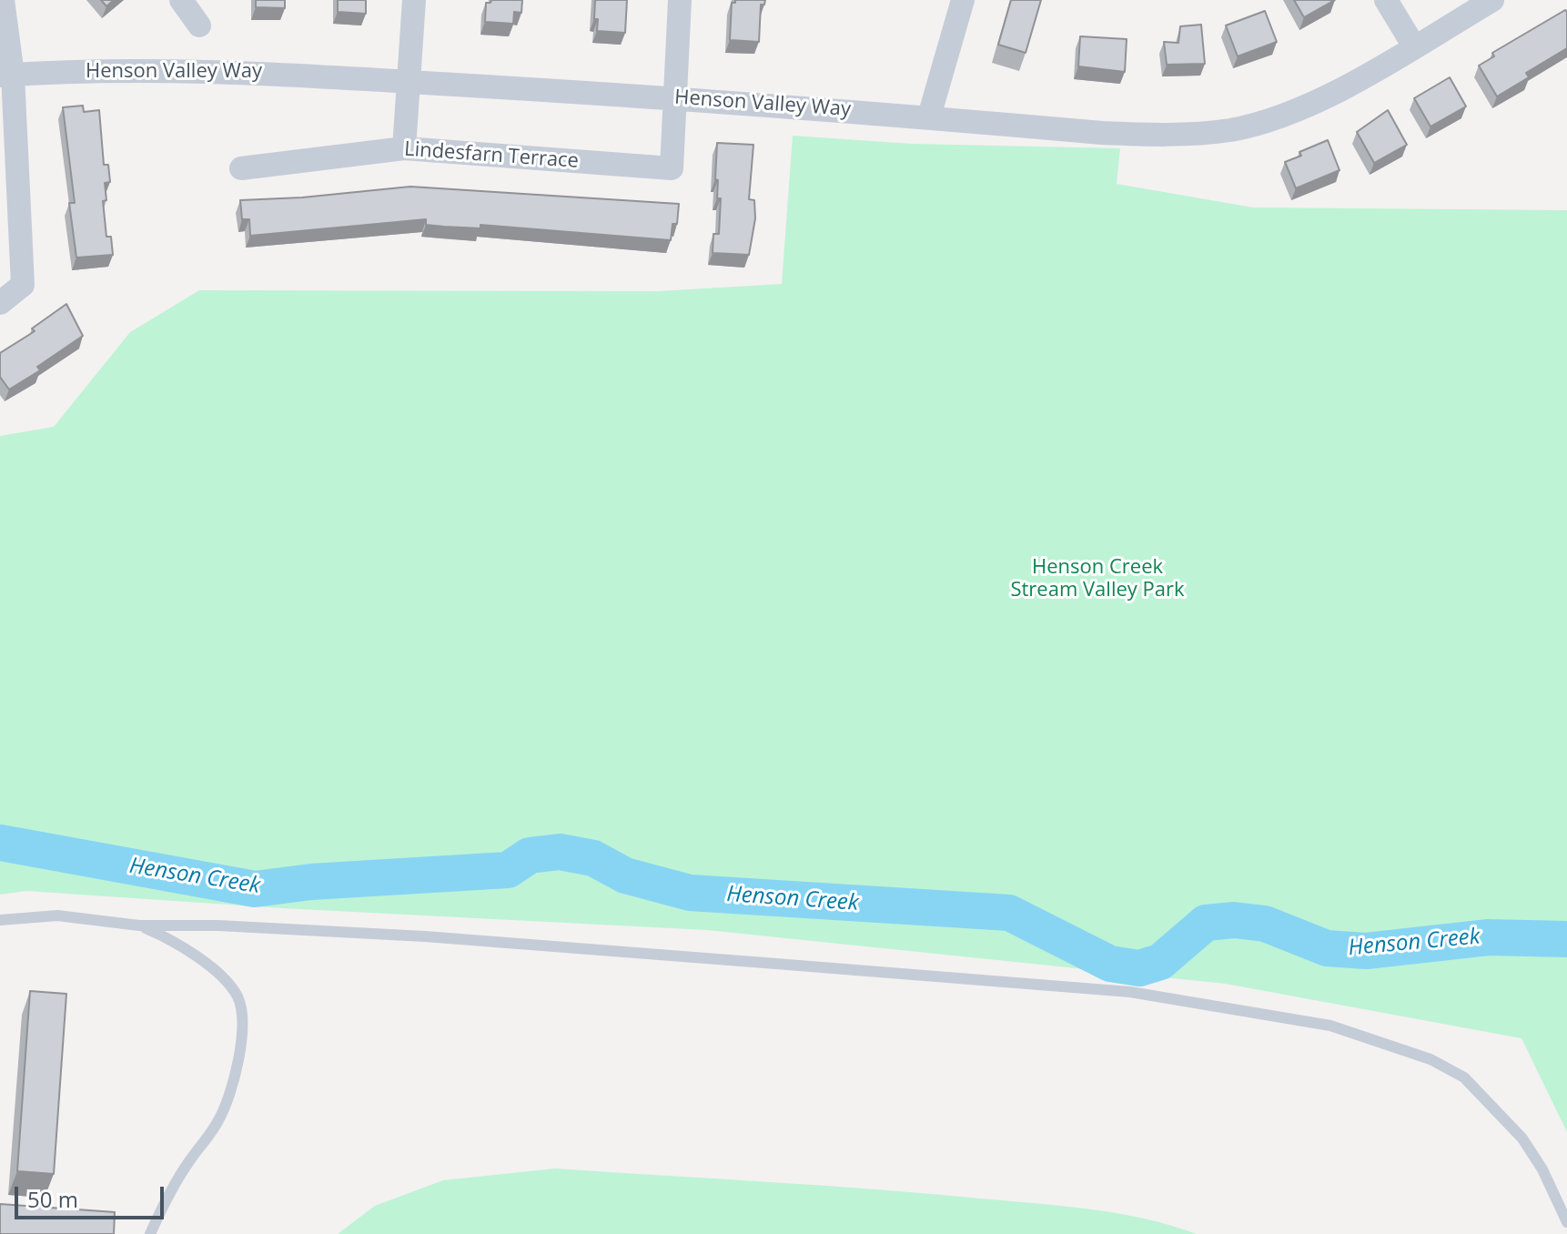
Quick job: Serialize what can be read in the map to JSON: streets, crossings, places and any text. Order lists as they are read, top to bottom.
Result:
{
  "streets": {
    "street": ["Henson Valley Way", "Lindesfarn Terrace"]
  },
  "crossings": [
    ["Henson Valley Way", "Lindesfarn Terrace"]
  ],
  "water": ["Henson Creek"],
  "parks": ["Henson Creek Stream Valley Park"],
  "scale_bar": "50 m"
}
